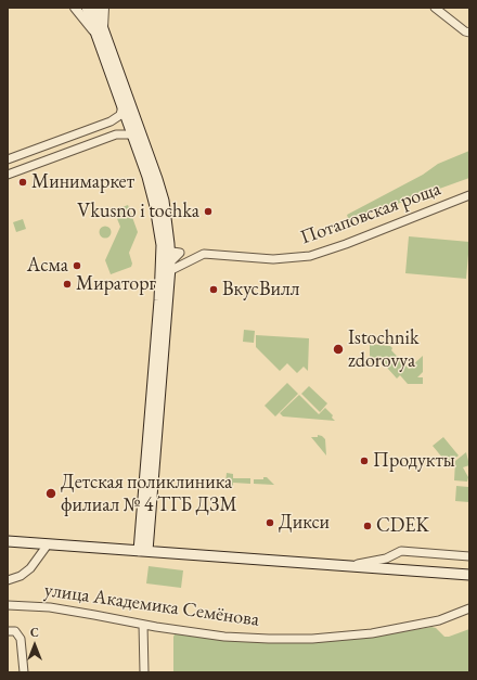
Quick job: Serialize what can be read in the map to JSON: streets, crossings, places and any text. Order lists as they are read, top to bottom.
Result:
{
  "streets": {
    "street": ["Потаповская роща", "улица Академика Семёнова"]
  },
  "places": [
    "Минимаркет",
    "Vkusno i tochka",
    "Асма",
    "Мираторг",
    "ВкусВилл",
    "Istochnik zdorovya",
    "Продукты",
    "Детская поликлиника филиал № 4 ТГБ ДЗМ",
    "Дикси",
    "CDEK"
  ],
  "north": "top"
}
